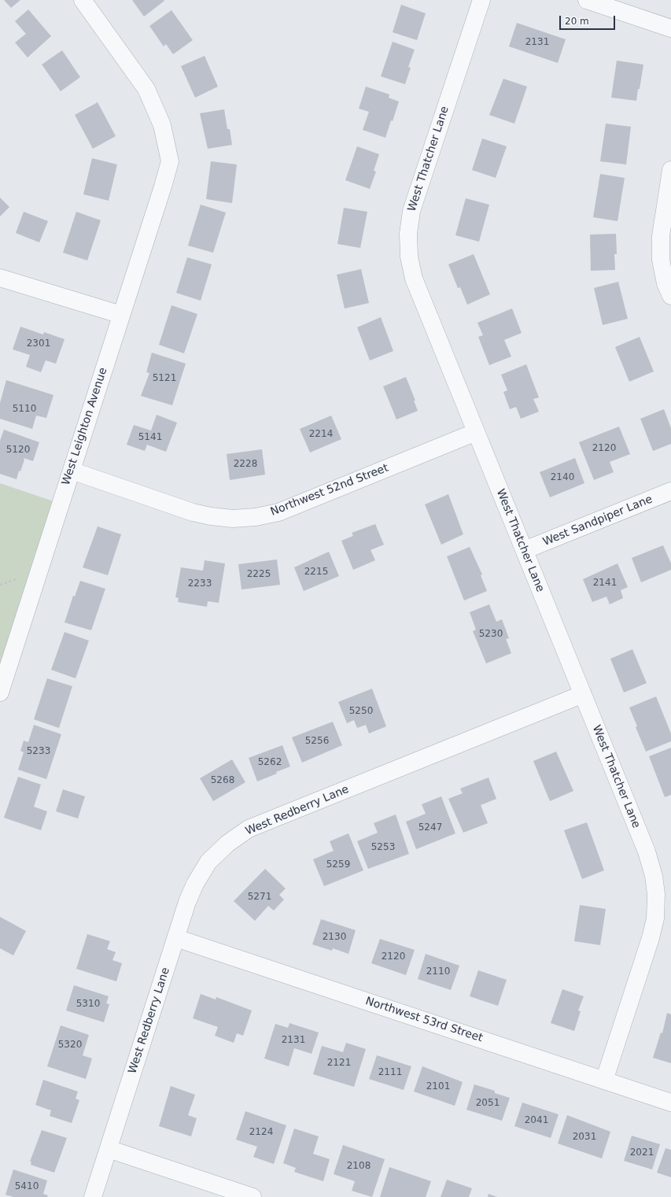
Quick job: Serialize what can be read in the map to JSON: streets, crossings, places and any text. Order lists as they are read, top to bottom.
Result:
{
  "streets": {
    "street": [
      "West Thatcher Lane",
      "West Leighton Avenue",
      "Northwest 52nd Street",
      "West Sandpiper Lane",
      "West Redberry Lane",
      "Northwest 53rd Street"
    ]
  },
  "crossings": [
    ["West Thatcher Lane", "Northwest 52nd Street"],
    ["West Thatcher Lane", "West Sandpiper Lane"],
    ["West Thatcher Lane", "West Redberry Lane"],
    ["West Thatcher Lane", "Northwest 53rd Street"],
    ["West Leighton Avenue", "Northwest 52nd Street"],
    ["West Redberry Lane", "Northwest 53rd Street"]
  ],
  "house_numbers": [
    "2131",
    "2301",
    "5121",
    "5110",
    "2214",
    "5141",
    "2120",
    "5120",
    "2228",
    "2140",
    "2215",
    "2225",
    "2141",
    "2233",
    "5230",
    "5250",
    "5256",
    "5233",
    "5262",
    "5268",
    "5247",
    "5253",
    "5259",
    "5271",
    "2130",
    "2120",
    "2110",
    "5310",
    "2131",
    "5320",
    "2121",
    "2111",
    "2101",
    "2051",
    "2041",
    "2124",
    "2031",
    "2021",
    "2108",
    "5410"
  ],
  "scale_bar": "20 m"
}
